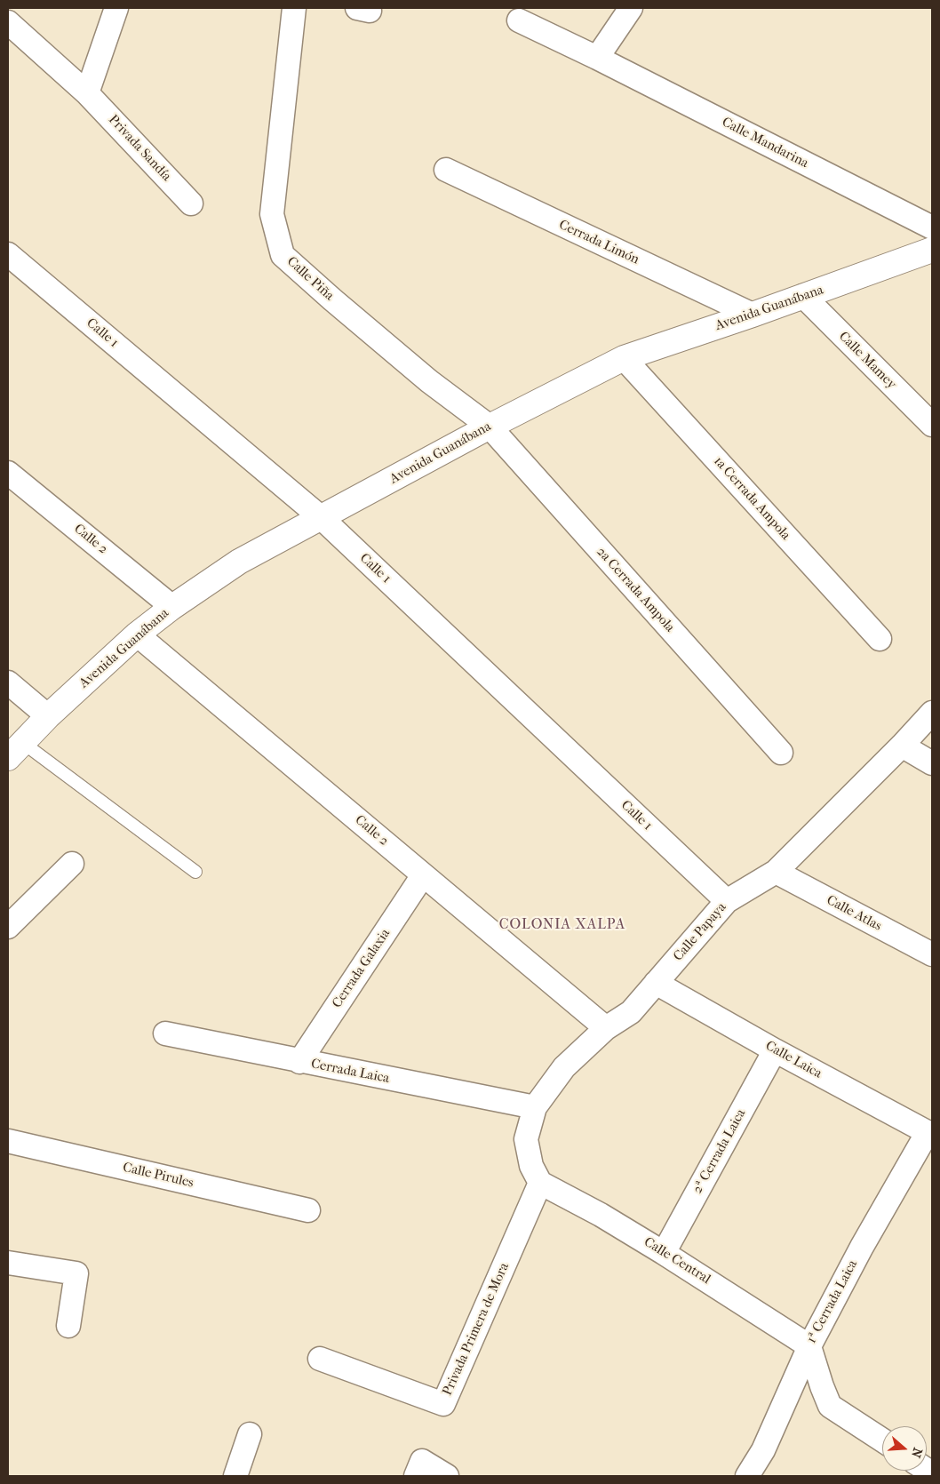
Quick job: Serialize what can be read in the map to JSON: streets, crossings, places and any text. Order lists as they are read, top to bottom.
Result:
{
  "streets": {
    "street": [
      "Calle Mandarina",
      "Privada Sandía",
      "Cerrada Limón",
      "Calle Piña",
      "Avenida Guanábana",
      "Calle 1",
      "Calle Mamey",
      "1a Cerrada Ampola",
      "Calle 2",
      "2a Cerrada Ampola",
      "Calle Atlas",
      "Calle Papaya",
      "Cerrada Galaxia",
      "Calle Laica",
      "Cerrada Laica",
      "2ª Cerrada Laica",
      "Calle Pirules",
      "Calle Central",
      "1ª Cerrada Laica",
      "Privada Primera de Mora"
    ]
  },
  "crossings": [
    ["Cerrada Limón", "Avenida Guanábana"],
    ["Calle Piña", "Avenida Guanábana"],
    ["Calle Piña", "2a Cerrada Ampola"],
    ["Avenida Guanábana", "Calle 1"],
    ["Avenida Guanábana", "Calle Mamey"],
    ["Avenida Guanábana", "1a Cerrada Ampola"],
    ["Avenida Guanábana", "Calle 2"],
    ["Avenida Guanábana", "2a Cerrada Ampola"],
    ["Calle 1", "Calle Papaya"],
    ["Calle 2", "Calle Papaya"],
    ["Calle 2", "Cerrada Galaxia"],
    ["Calle Atlas", "Calle Papaya"],
    ["Calle Papaya", "Calle Laica"],
    ["Calle Papaya", "Cerrada Laica"],
    ["Calle Papaya", "Calle Central"],
    ["Calle Papaya", "Privada Primera de Mora"],
    ["Cerrada Galaxia", "Cerrada Laica"],
    ["Calle Laica", "2ª Cerrada Laica"],
    ["Calle Laica", "1ª Cerrada Laica"],
    ["2ª Cerrada Laica", "Calle Central"],
    ["Calle Central", "1ª Cerrada Laica"],
    ["Calle Central", "Privada Primera de Mora"]
  ],
  "districts": ["COLONIA XALPA"],
  "north": "right"
}
